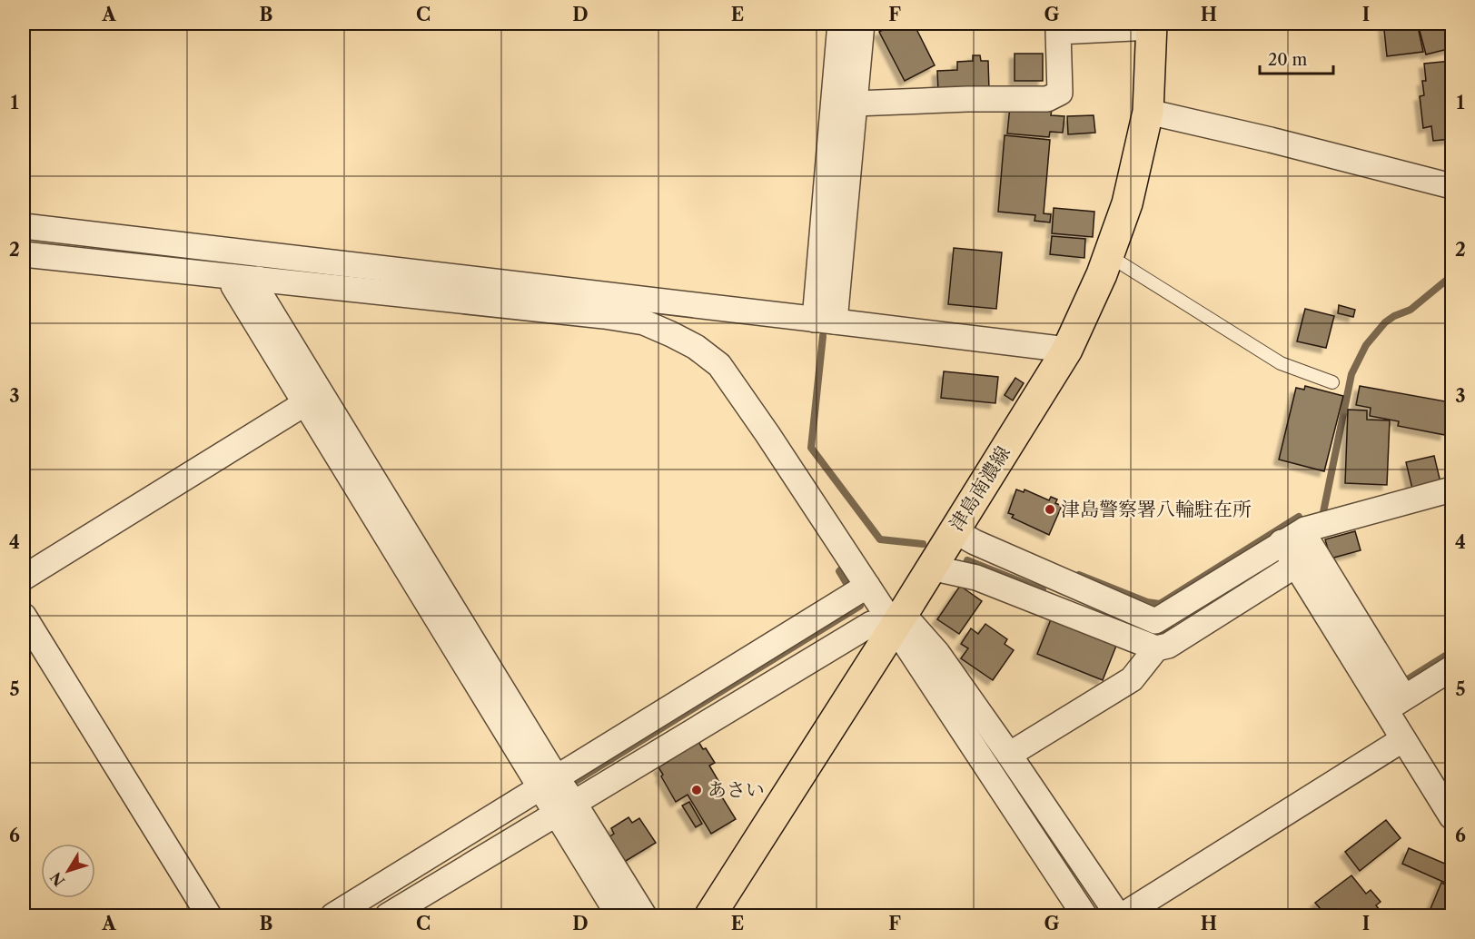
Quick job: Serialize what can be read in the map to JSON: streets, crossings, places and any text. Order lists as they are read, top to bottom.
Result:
{
  "streets": {
    "main road": ["津島南濃線"]
  },
  "places": ["津島警察署八輪駐在所", "あさい"],
  "scale_bar": "20 m",
  "north": "bottom left",
  "grid": {
    "columns": [
      "A",
      "B",
      "C",
      "D",
      "E",
      "F",
      "G",
      "H",
      "I"
    ],
    "rows": [
      "1",
      "2",
      "3",
      "4",
      "5",
      "6"
    ]
  }
}
